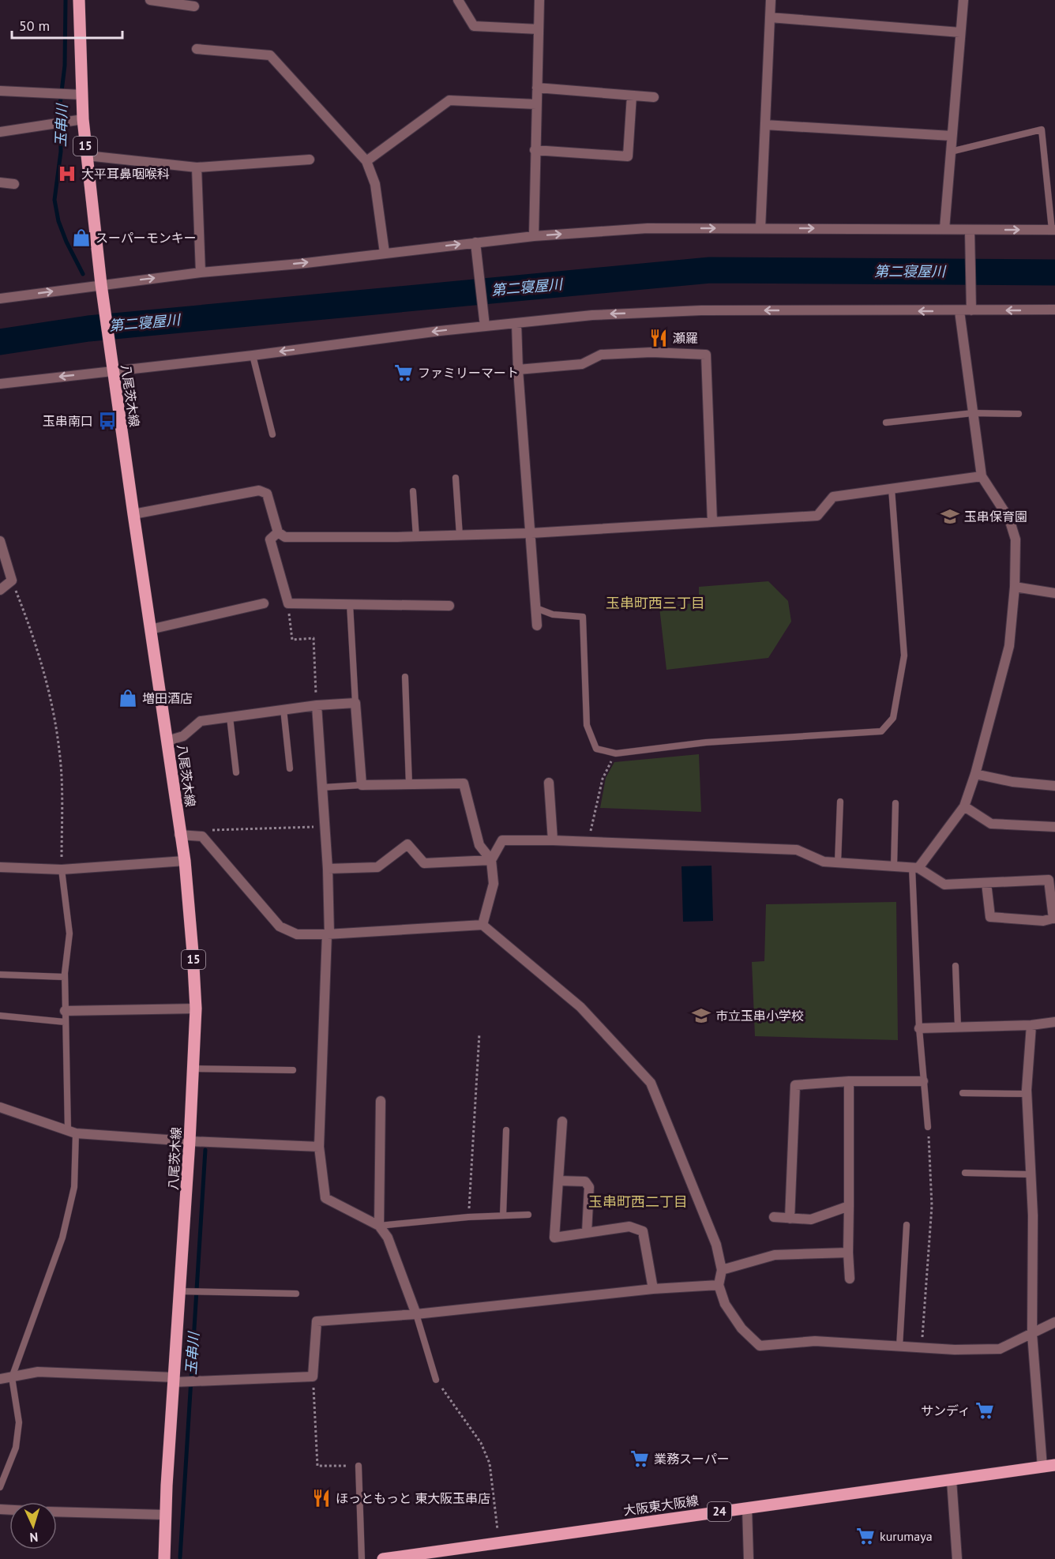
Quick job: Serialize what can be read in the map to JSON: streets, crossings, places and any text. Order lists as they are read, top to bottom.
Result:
{
  "streets": {
    "main road": [
      "15",
      "八尾茨木線",
      "大阪東大阪線",
      "24"
    ]
  },
  "districts": ["玉串町西三丁目", "玉串町西二丁目"],
  "water": ["玉串川", "第二寝屋川"],
  "places": {
    "hospital": ["大平耳鼻咽喉科"],
    "shop": ["スーパーモンキー", "増田酒店"],
    "restaurant": ["瀬羅", "ほっともっと 東大阪玉串店"],
    "supermarket": [
      "ファミリーマート",
      "サンディ",
      "業務スーパー",
      "kurumaya"
    ],
    "bus stop": ["玉串南口"],
    "school or university": ["玉串保育園", "市立玉串小学校"]
  },
  "scale_bar": "50 m",
  "north": "bottom"
}
